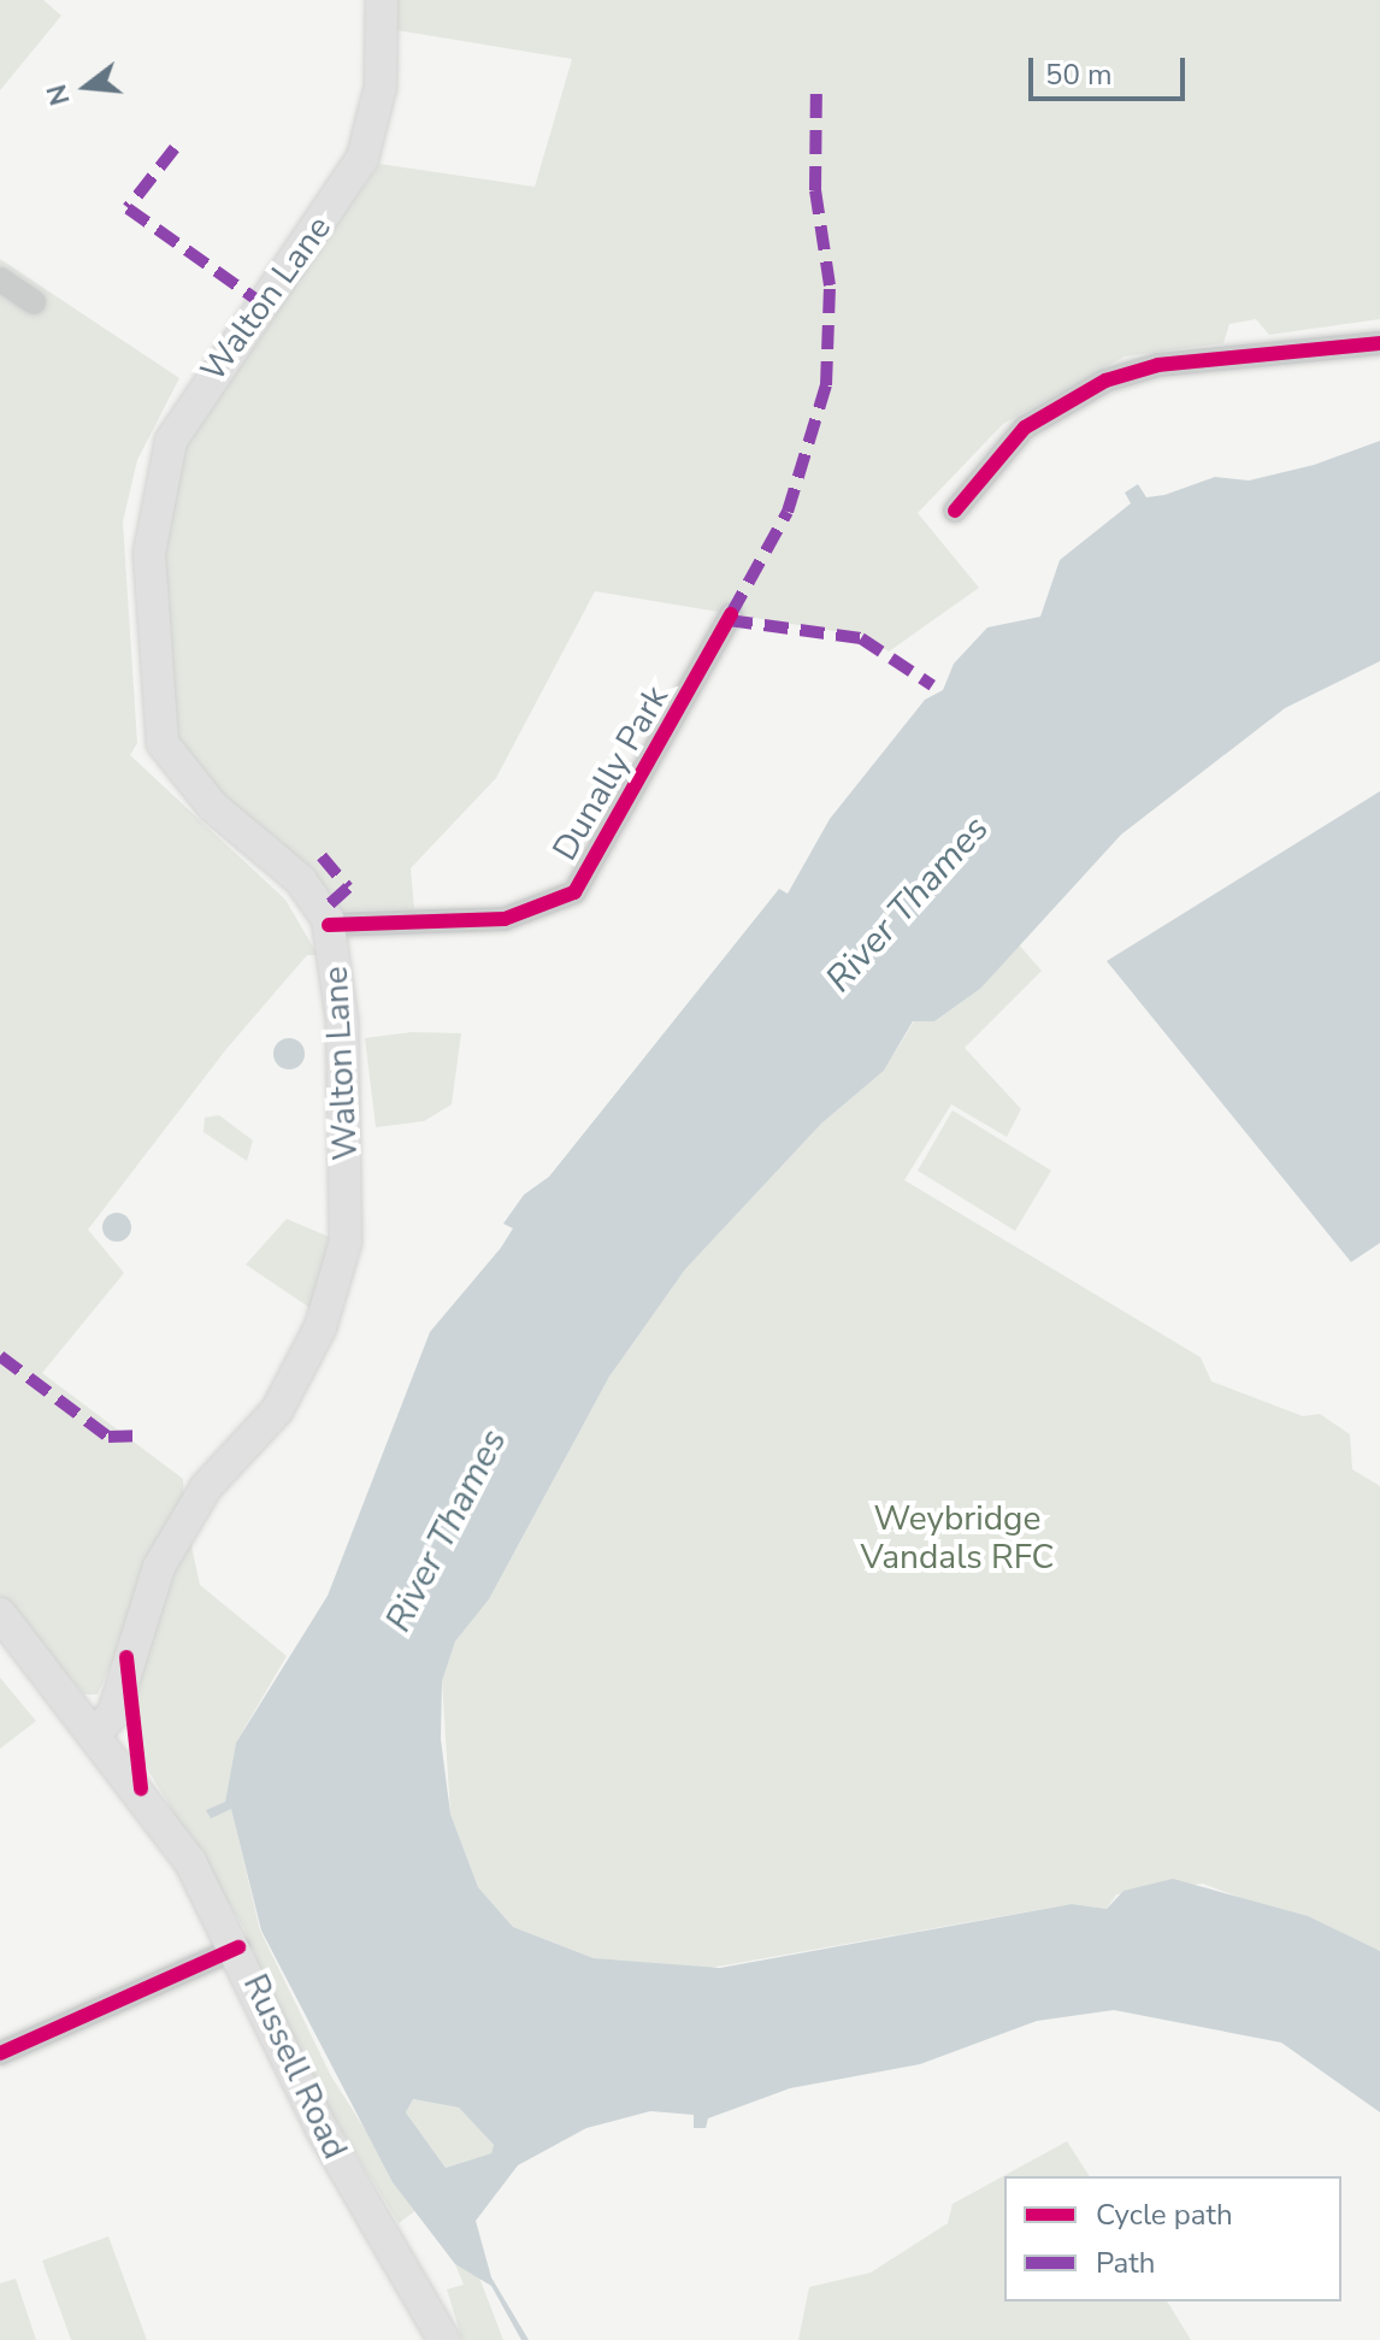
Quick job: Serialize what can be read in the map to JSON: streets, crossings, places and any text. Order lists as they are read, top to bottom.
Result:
{
  "streets": {
    "main road": ["Walton Lane", "Russell Road"],
    "street": ["Dunally Park"]
  },
  "crossings": [
    ["Walton Lane", "Dunally Park"],
    ["Walton Lane", "Russell Road"]
  ],
  "water": ["River Thames"],
  "parks": ["Weybridge Vandals RFC"],
  "legend": ["Cycle path", "Path"],
  "scale_bar": "50 m",
  "north": "left"
}
